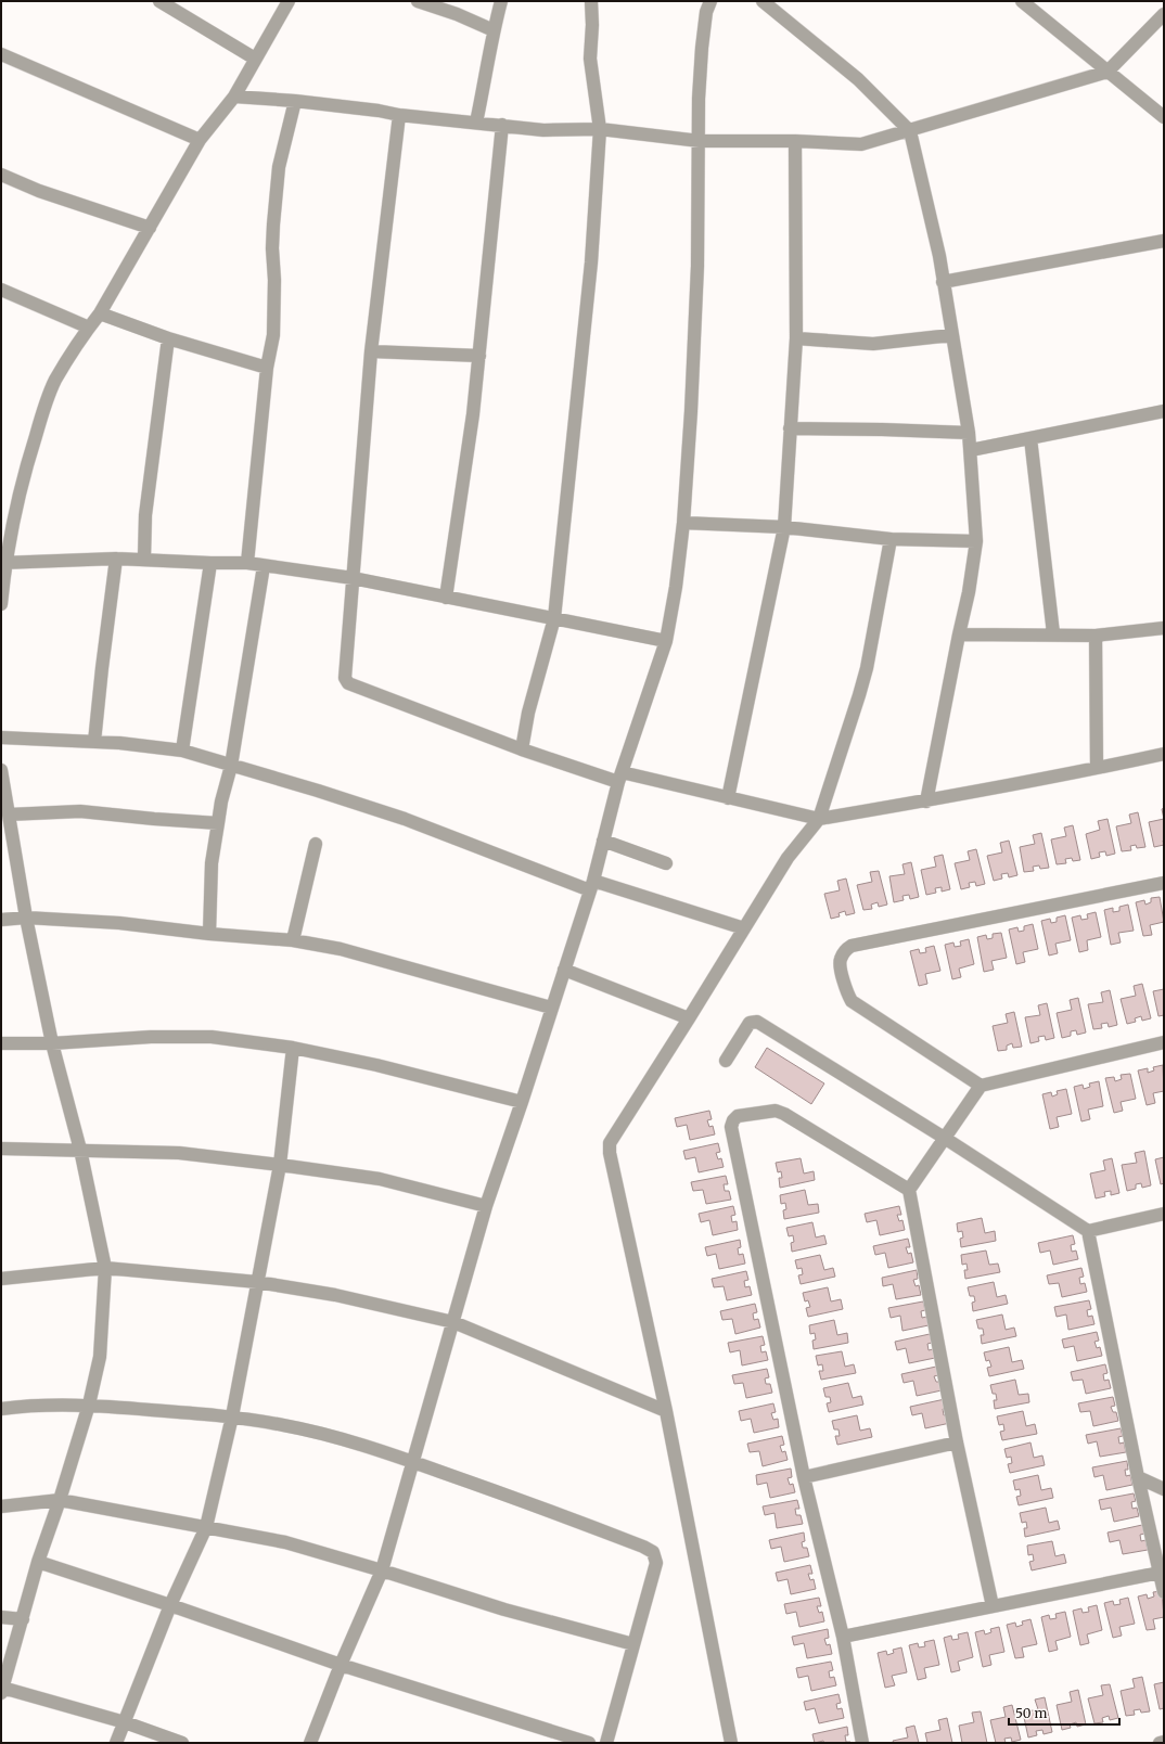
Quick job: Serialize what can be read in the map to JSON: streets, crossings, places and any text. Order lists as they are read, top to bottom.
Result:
{
  "scale_bar": "50 m"
}
